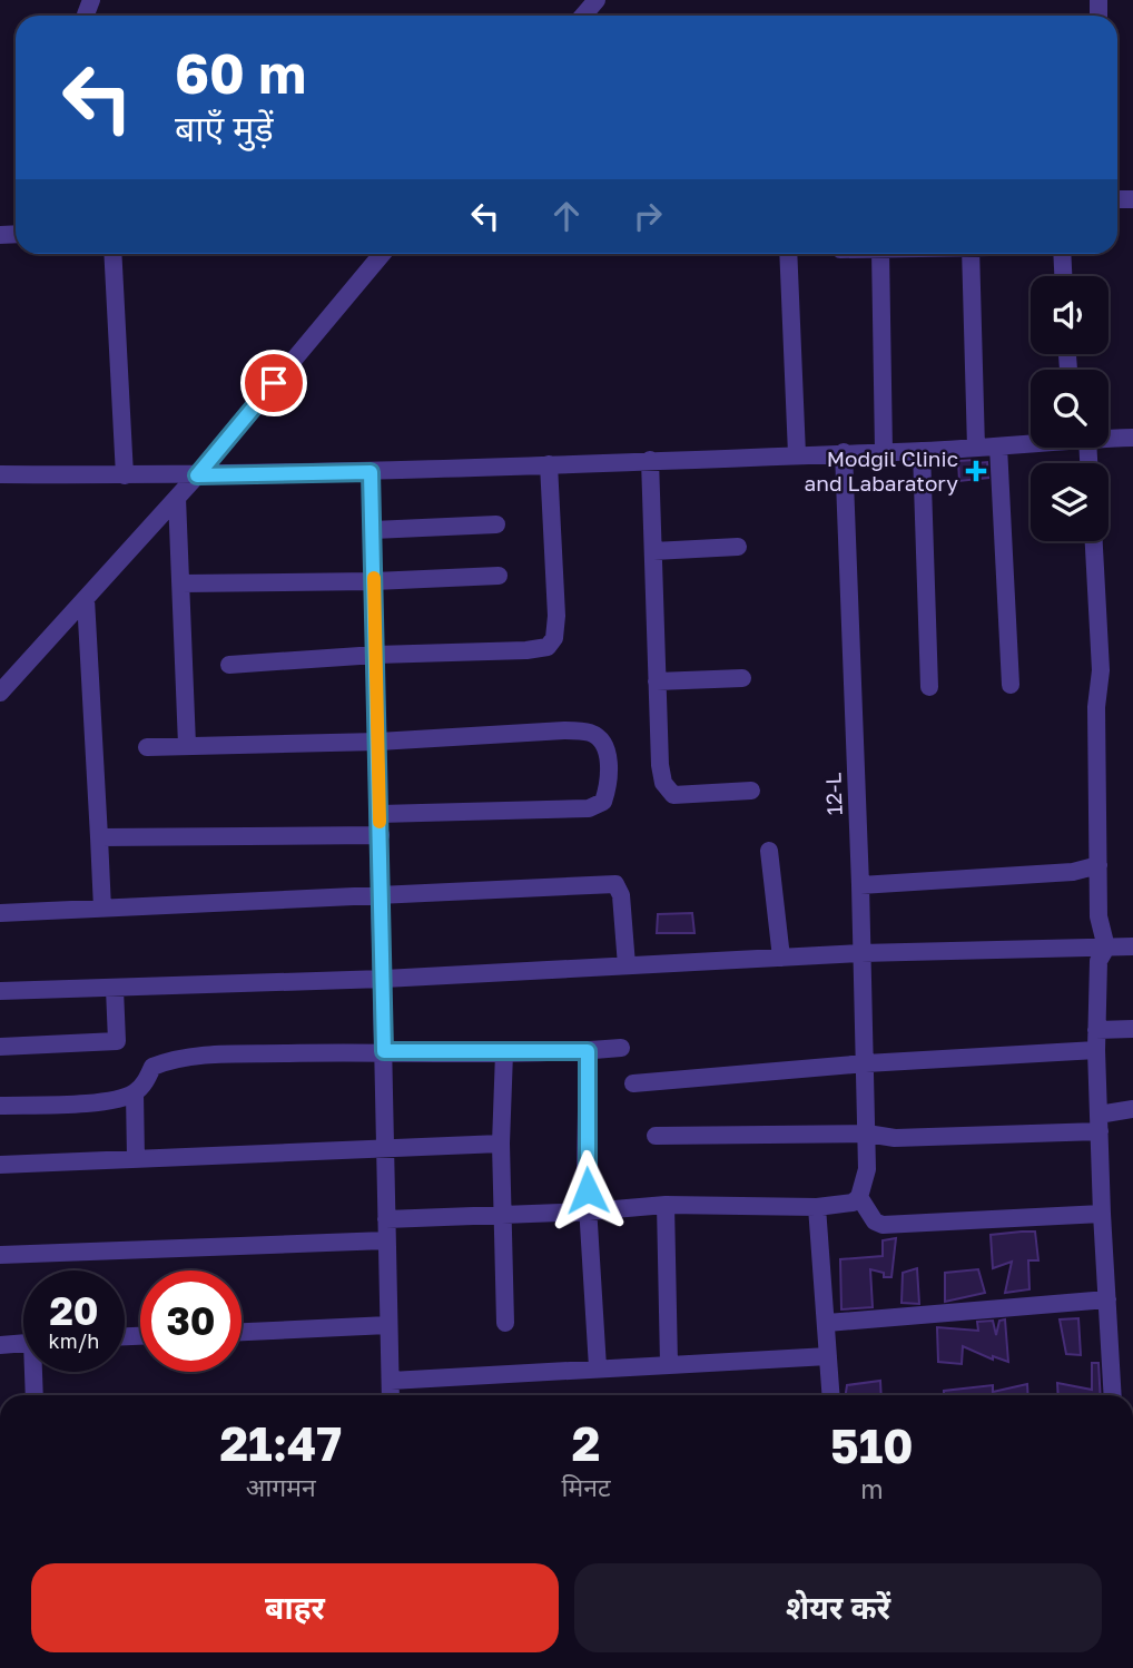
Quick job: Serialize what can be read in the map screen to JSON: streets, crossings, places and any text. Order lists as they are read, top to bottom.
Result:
{
  "streets": {
    "street": ["12-L"]
  },
  "places": {
    "health": ["Modgil Clinic and Labaratory"]
  },
  "page": {
    "turn": ["60 m", "बाएँ मुड़ें"],
    "speed": "20 km/h",
    "limit": "30",
    "eta": [
      "21:47",
      "आगमन",
      "2",
      "मिनट",
      "510",
      "m"
    ],
    "buttons": ["बाहर", "शेयर करें"]
  }
}
